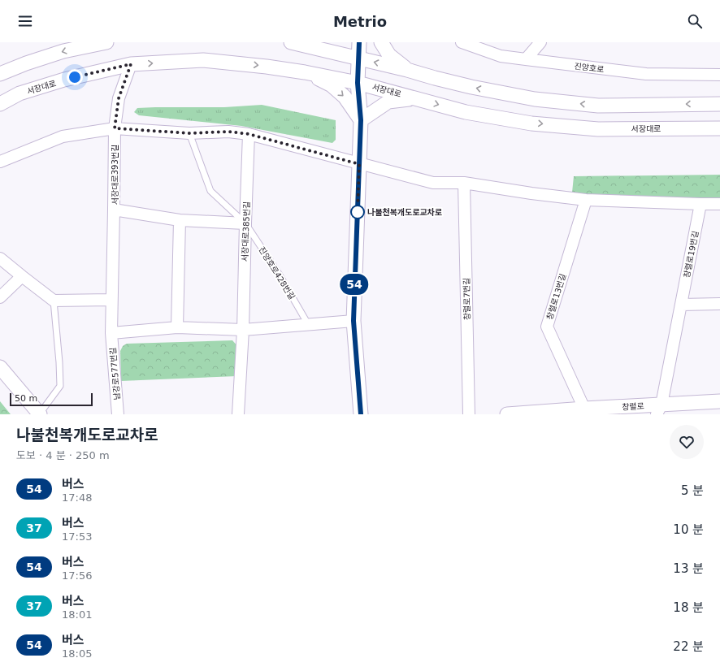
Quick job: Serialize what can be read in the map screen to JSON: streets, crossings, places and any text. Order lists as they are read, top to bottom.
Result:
{
  "streets": {
    "street": [
      "진양호로",
      "서장대로",
      "서장대로393번길",
      "서장대로385번길",
      "창렬로19번길",
      "창렬로13번길",
      "창렬로7번길",
      "남강로577번길",
      "창렬로"
    ],
    "lane": ["진양호로428번길"]
  },
  "crossings": [
    ["서장대로", "서장대로393번길"],
    ["서장대로393번길", "서장대로385번길"],
    ["서장대로393번길", "진양호로428번길"],
    ["서장대로393번길", "남강로577번길"],
    ["서장대로385번길", "진양호로428번길"],
    ["창렬로19번길", "창렬로"],
    ["창렬로13번길", "창렬로"]
  ],
  "places": ["나불천복개도로교차로"],
  "lines": ["bus line 54"],
  "scale_bar": "50 m",
  "page": {
    "header": "Metrio",
    "on_map": "54",
    "scale": "50 m",
    "heading": ["나불천복개도로교차로", "도보 · 4 분 · 250 m"],
    "list": [
      {
        "mark": "54",
        "name": "버스",
        "note": "17:48",
        "value": "5 분"
      },
      {
        "mark": "37",
        "name": "버스",
        "note": "17:53",
        "value": "10 분"
      },
      {
        "mark": "54",
        "name": "버스",
        "note": "17:56",
        "value": "13 분"
      },
      {
        "mark": "37",
        "name": "버스",
        "note": "18:01",
        "value": "18 분"
      },
      {
        "mark": "54",
        "name": "버스",
        "note": "18:05",
        "value": "22 분"
      }
    ]
  }
}
